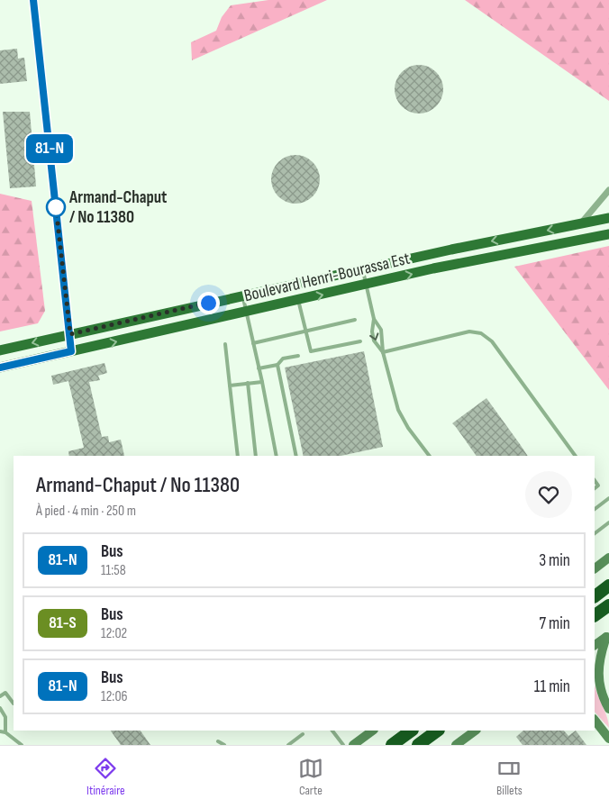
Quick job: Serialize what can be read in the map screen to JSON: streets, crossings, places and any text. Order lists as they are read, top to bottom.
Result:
{
  "streets": {
    "main road": ["Boulevard Henri-Bourassa Est"]
  },
  "places": ["Armand-Chaput / No 11380"],
  "lines": ["bus line 81-N"],
  "page": {
    "on_map": "81-N",
    "heading": ["Armand-Chaput / No 11380", "À pied · 4 min · 250 m"],
    "list": [
      {
        "mark": "81-N",
        "name": "Bus",
        "note": "11:58",
        "value": "3 min"
      },
      {
        "mark": "81-S",
        "name": "Bus",
        "note": "12:02",
        "value": "7 min"
      },
      {
        "mark": "81-N",
        "name": "Bus",
        "note": "12:06",
        "value": "11 min"
      }
    ],
    "tabs": ["Itinéraire", "Carte", "Billets"]
  }
}
